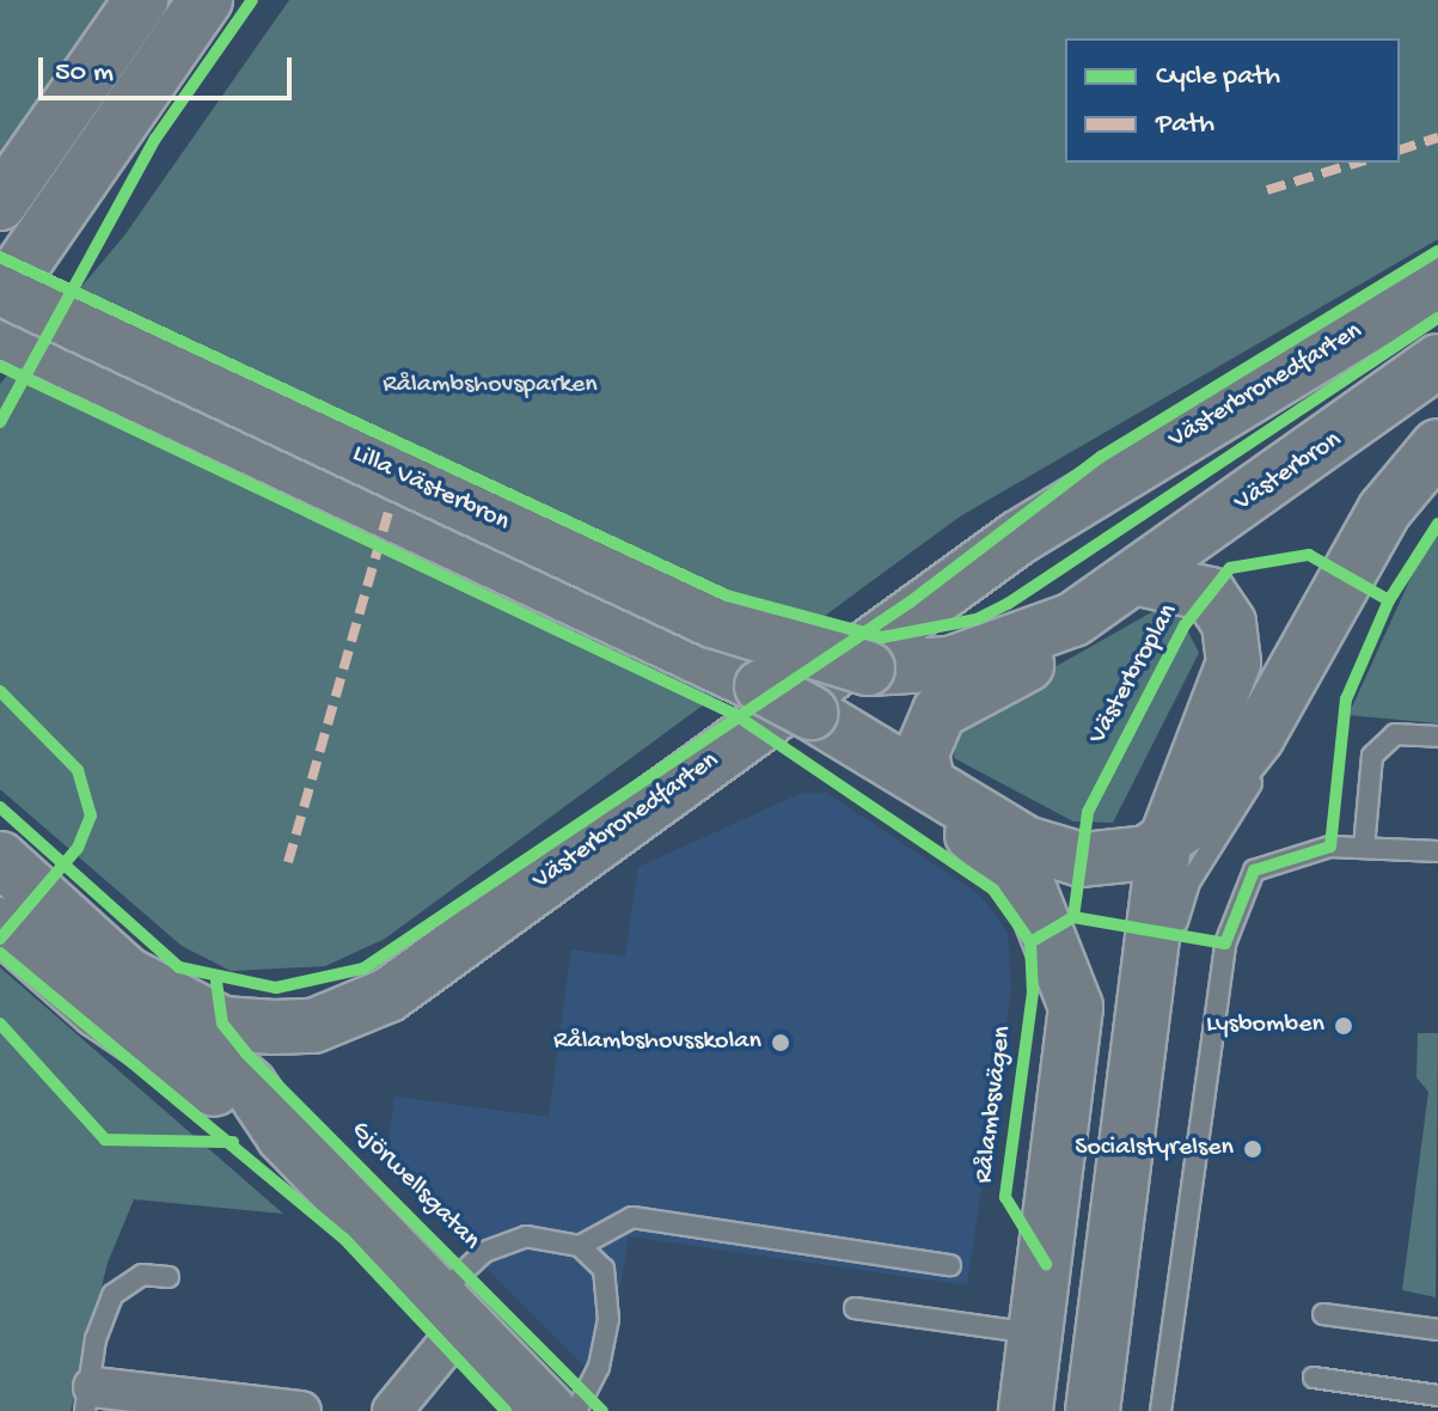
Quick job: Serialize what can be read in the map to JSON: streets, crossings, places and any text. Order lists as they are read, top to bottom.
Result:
{
  "streets": {
    "main road": [
      "Västerbronedfarten",
      "Västerbron",
      "Lilla Västerbron",
      "Västerbroplan"
    ],
    "cycle path": ["Rålambsvägen", "Gjörwellsgatan"]
  },
  "crossings": [
    ["Västerbron", "Västerbroplan"],
    ["Lilla Västerbron", "Västerbroplan"]
  ],
  "parks": ["Rålambshovsparken"],
  "places": ["Lysbomben", "Rålambshovsskolan", "Socialstyrelsen"],
  "legend": ["Cycle path", "Path"],
  "scale_bar": "50 m"
}
